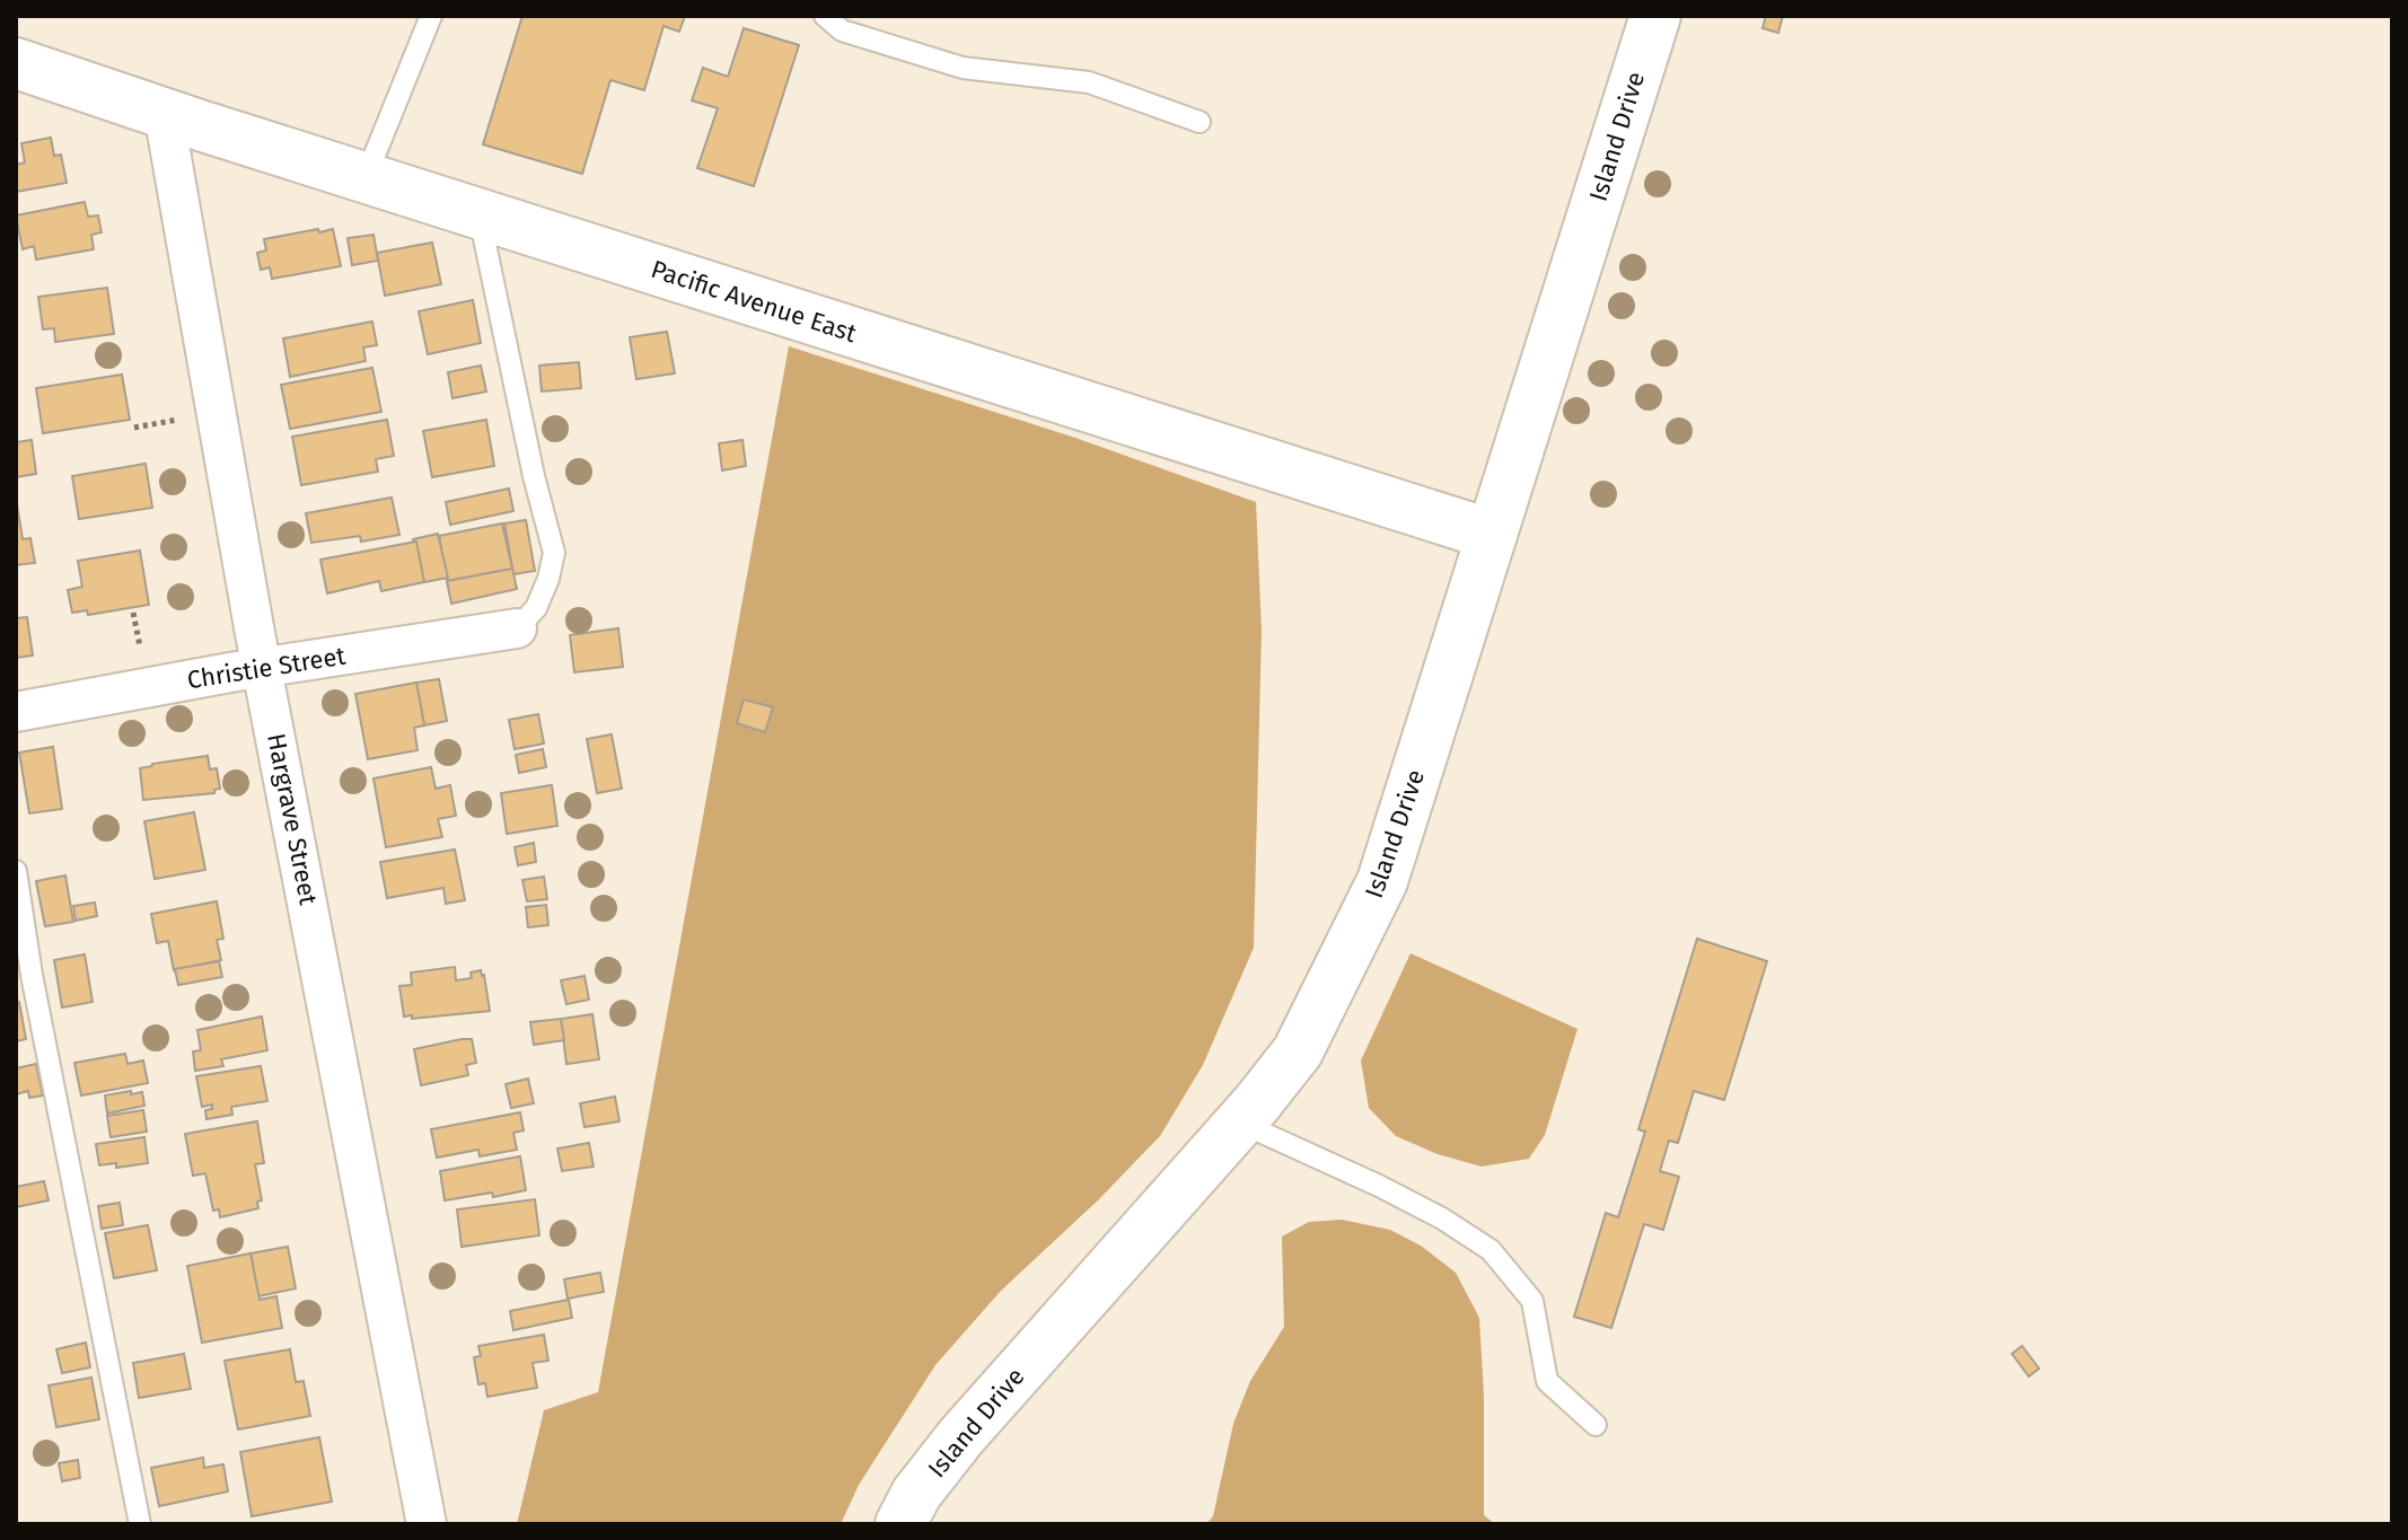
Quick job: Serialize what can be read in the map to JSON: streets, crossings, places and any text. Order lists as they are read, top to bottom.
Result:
{
  "streets": {
    "street": [
      "Island Drive",
      "Pacific Avenue East",
      "Christie Street",
      "Hargrave Street"
    ]
  },
  "crossings": [
    ["Island Drive", "Pacific Avenue East"],
    ["Pacific Avenue East", "Hargrave Street"],
    ["Christie Street", "Hargrave Street"]
  ]
}
